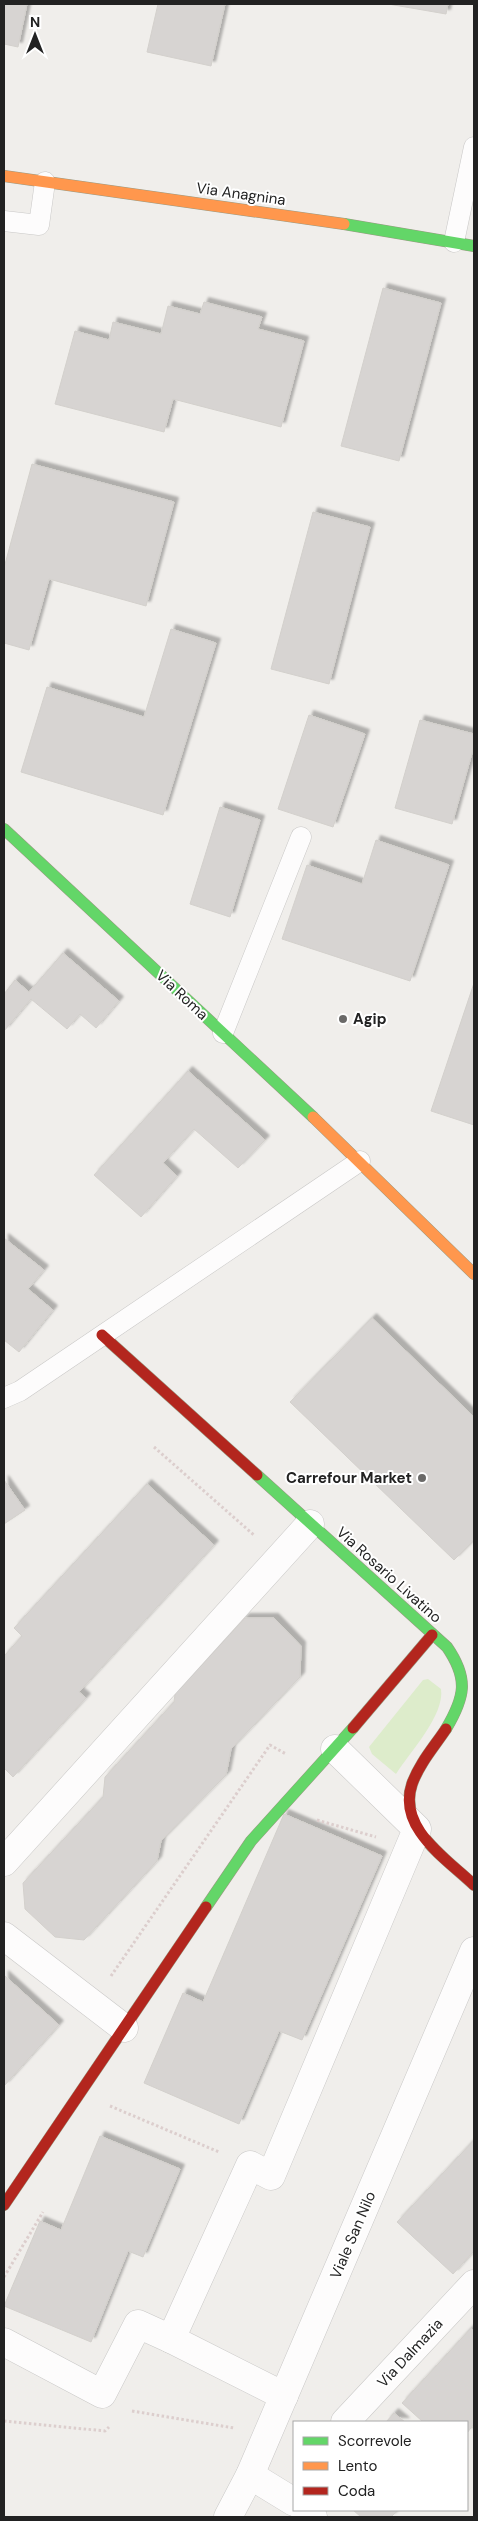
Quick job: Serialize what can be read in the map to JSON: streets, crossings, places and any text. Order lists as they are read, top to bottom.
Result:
{
  "streets": {
    "street": [
      "Via Anagnina",
      "Via Roma",
      "Via Rosario Livatino",
      "Viale San Nilo",
      "Via Dalmazia"
    ]
  },
  "places": ["Agip", "Carrefour Market"],
  "legend": ["Scorrevole", "Lento", "Coda"],
  "north": "top"
}
